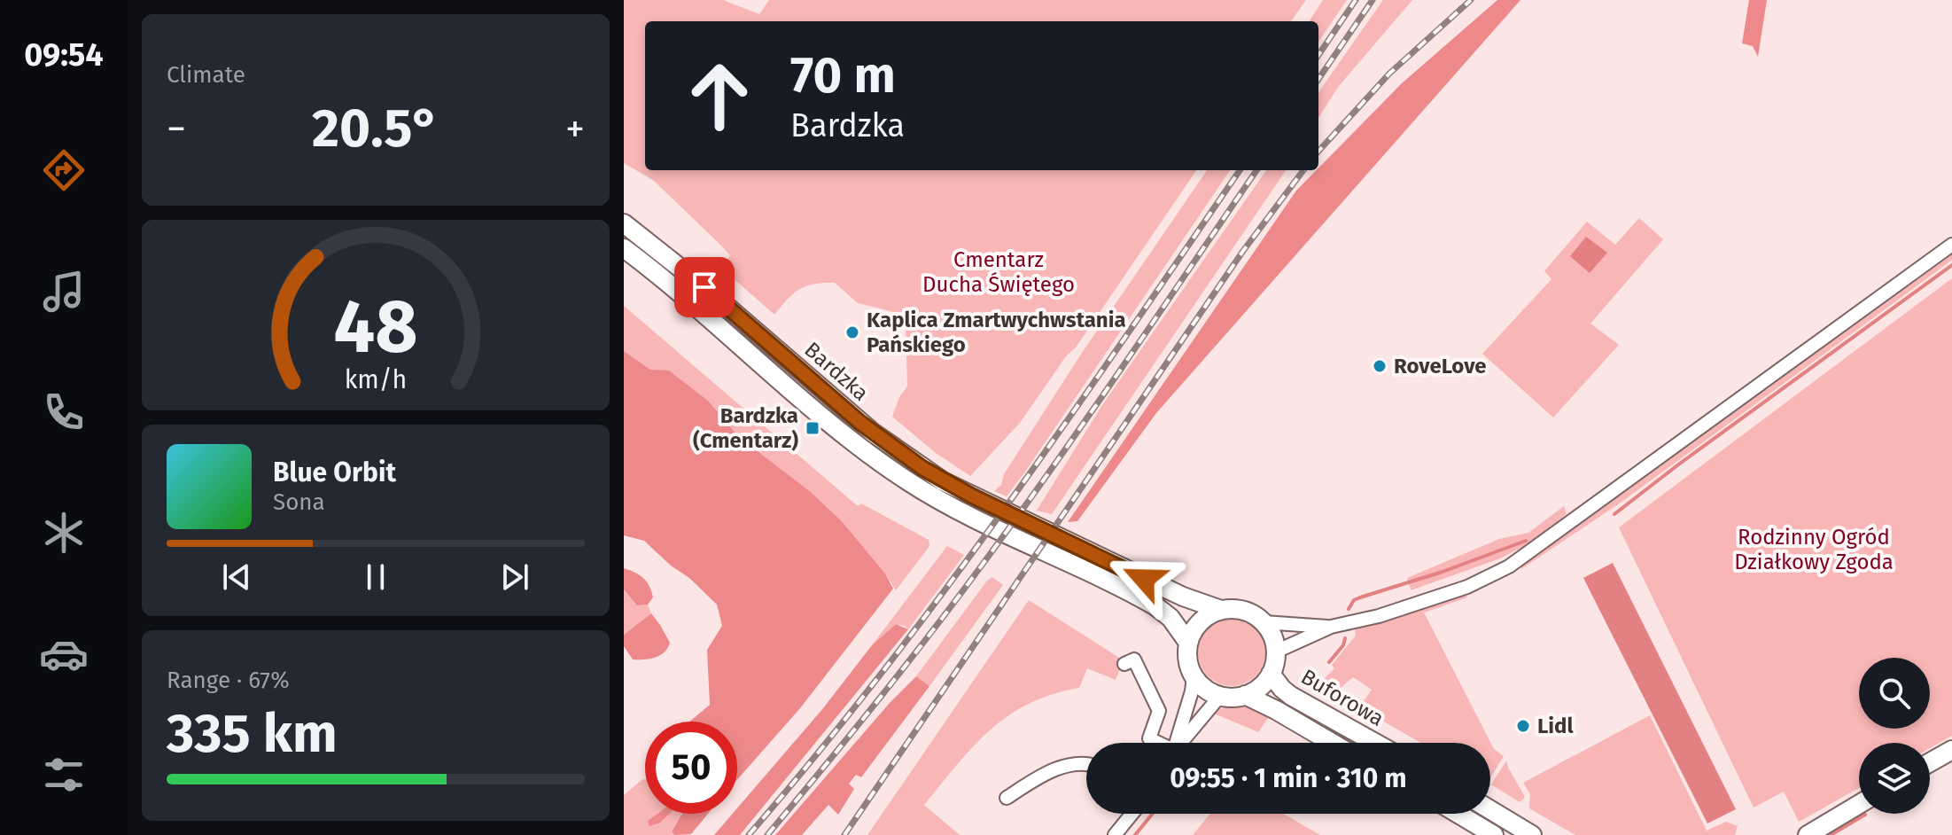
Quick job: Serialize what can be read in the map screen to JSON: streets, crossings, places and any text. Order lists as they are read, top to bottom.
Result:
{
  "streets": {
    "main road": ["Bardzka", "Buforowa"]
  },
  "crossings": [
    ["Bardzka", "Buforowa"]
  ],
  "parks": ["Cmentarz Ducha Świętego", "Rodzinny Ogród Działkowy Zgoda"],
  "places": {
    "other": ["Kaplica Zmartwychwstania Pańskiego", "RoveLove", "Lidl"],
    "transit": ["Bardzka (Cmentarz)"]
  },
  "page": {
    "tabs": "09:54",
    "tile": [
      "Climate",
      ["Range · 67%", "335 km"]
    ],
    "turn": ["70 m", "Bardzka"],
    "heat": ["−", "20.5°", "+"],
    "song": ["Blue Orbit", "Sona"],
    "limit": "50",
    "trip": "09:55 · 1 min · 310 m",
    "gauge": ["48", "km/h"]
  }
}
